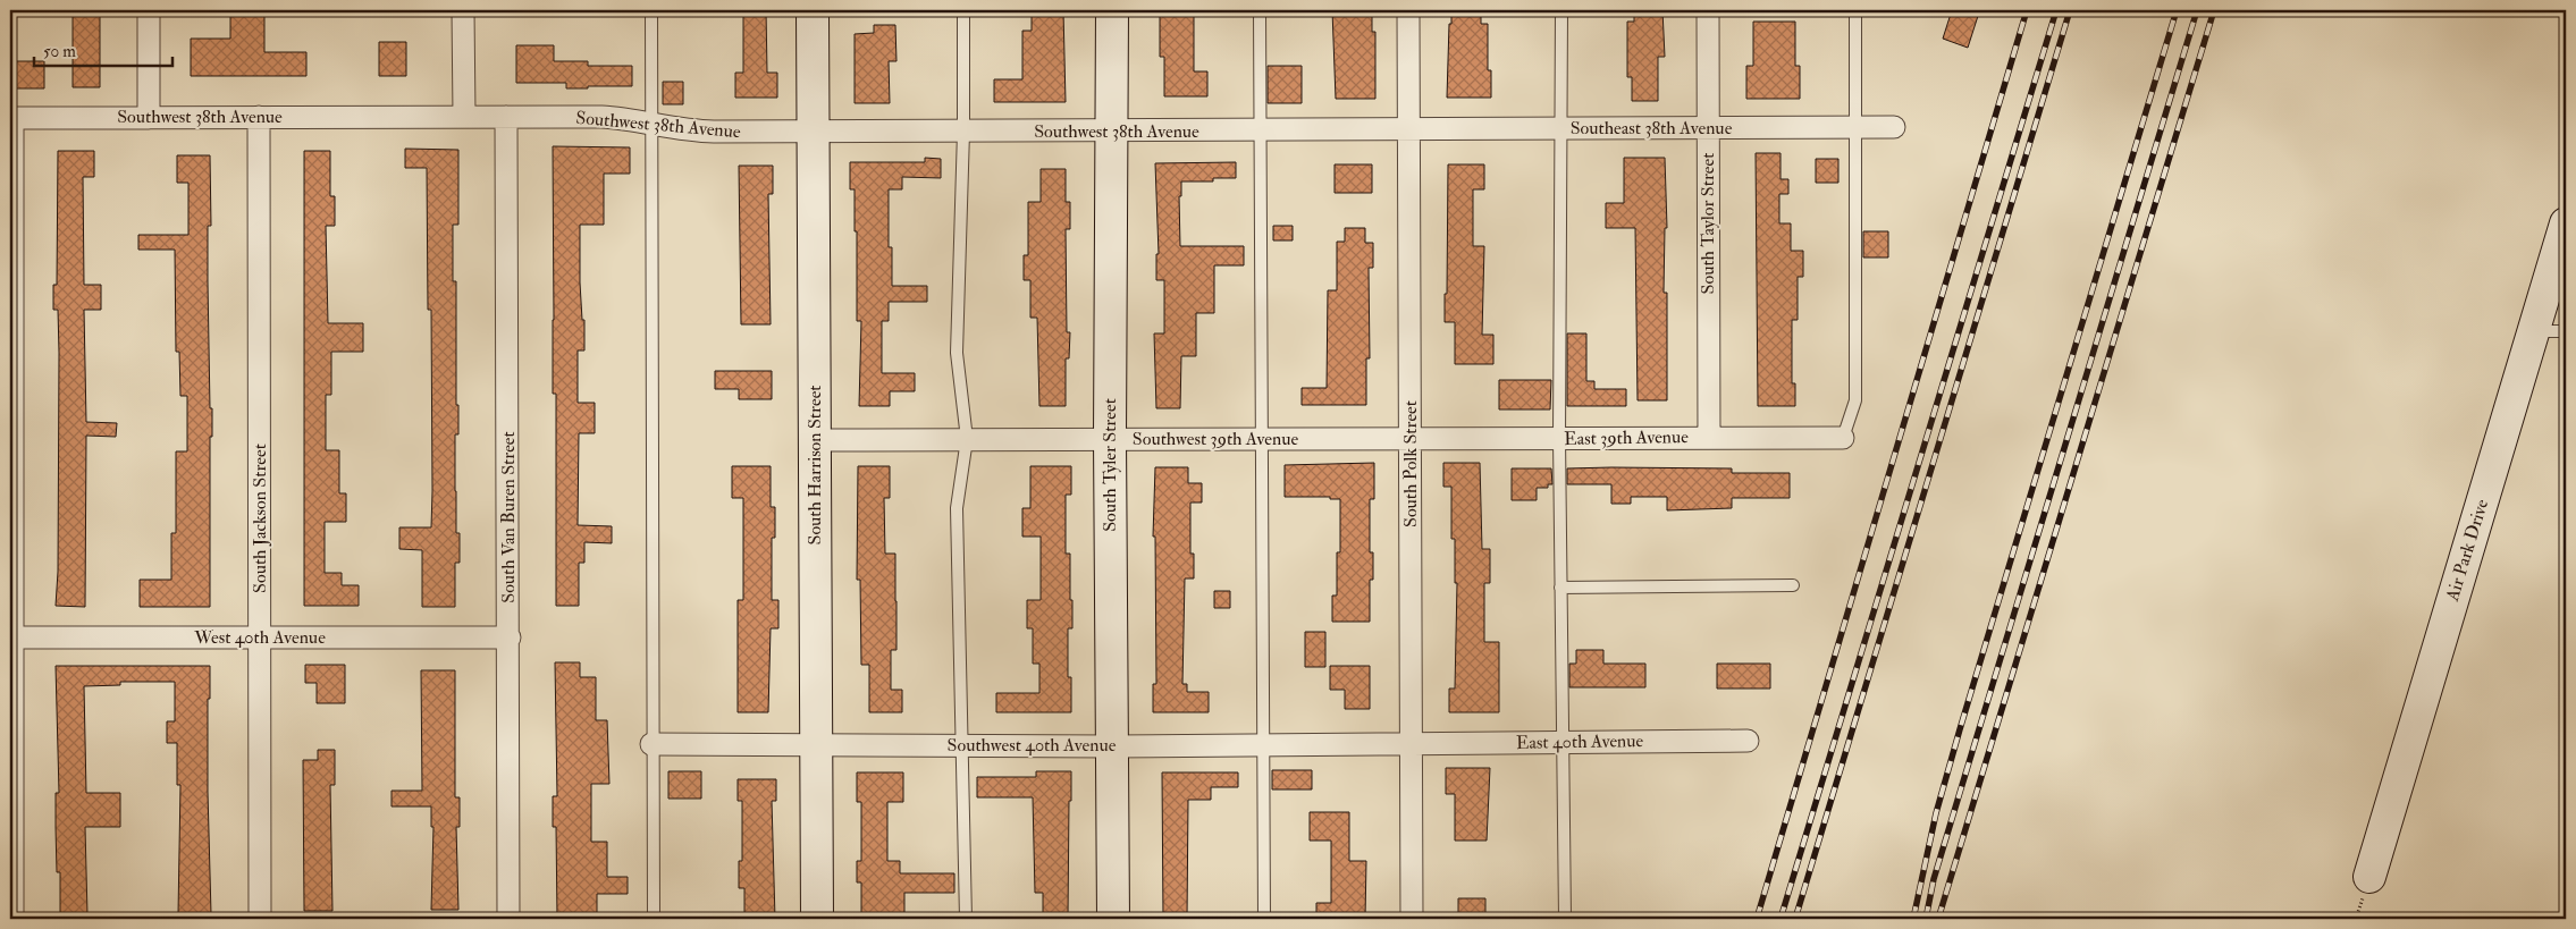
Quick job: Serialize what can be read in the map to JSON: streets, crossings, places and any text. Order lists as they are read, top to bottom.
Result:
{
  "streets": {
    "street": [
      "Southwest 38th Avenue",
      "Southeast 38th Avenue",
      "South Taylor Street",
      "East 39th Avenue",
      "Southwest 39th Avenue",
      "South Polk Street",
      "South Harrison Street",
      "South Tyler Street",
      "South Van Buren Street",
      "South Jackson Street",
      "Air Park Drive",
      "West 40th Avenue",
      "East 40th Avenue",
      "Southwest 40th Avenue"
    ]
  },
  "crossings": [
    ["Southwest 38th Avenue", "Southeast 38th Avenue"],
    ["Southwest 38th Avenue", "South Polk Street"],
    ["Southwest 38th Avenue", "South Harrison Street"],
    ["Southwest 38th Avenue", "South Tyler Street"],
    ["Southwest 38th Avenue", "South Van Buren Street"],
    ["Southwest 38th Avenue", "South Jackson Street"],
    ["Southeast 38th Avenue", "South Taylor Street"],
    ["Southeast 38th Avenue", "South Polk Street"],
    ["South Taylor Street", "East 39th Avenue"],
    ["East 39th Avenue", "Southwest 39th Avenue"],
    ["East 39th Avenue", "South Polk Street"],
    ["Southwest 39th Avenue", "South Polk Street"],
    ["Southwest 39th Avenue", "South Harrison Street"],
    ["Southwest 39th Avenue", "South Tyler Street"],
    ["South Polk Street", "East 40th Avenue"],
    ["South Polk Street", "Southwest 40th Avenue"],
    ["South Harrison Street", "Southwest 40th Avenue"],
    ["South Tyler Street", "Southwest 40th Avenue"],
    ["South Van Buren Street", "West 40th Avenue"],
    ["South Jackson Street", "West 40th Avenue"],
    ["East 40th Avenue", "Southwest 40th Avenue"]
  ],
  "scale_bar": "50 m"
}
